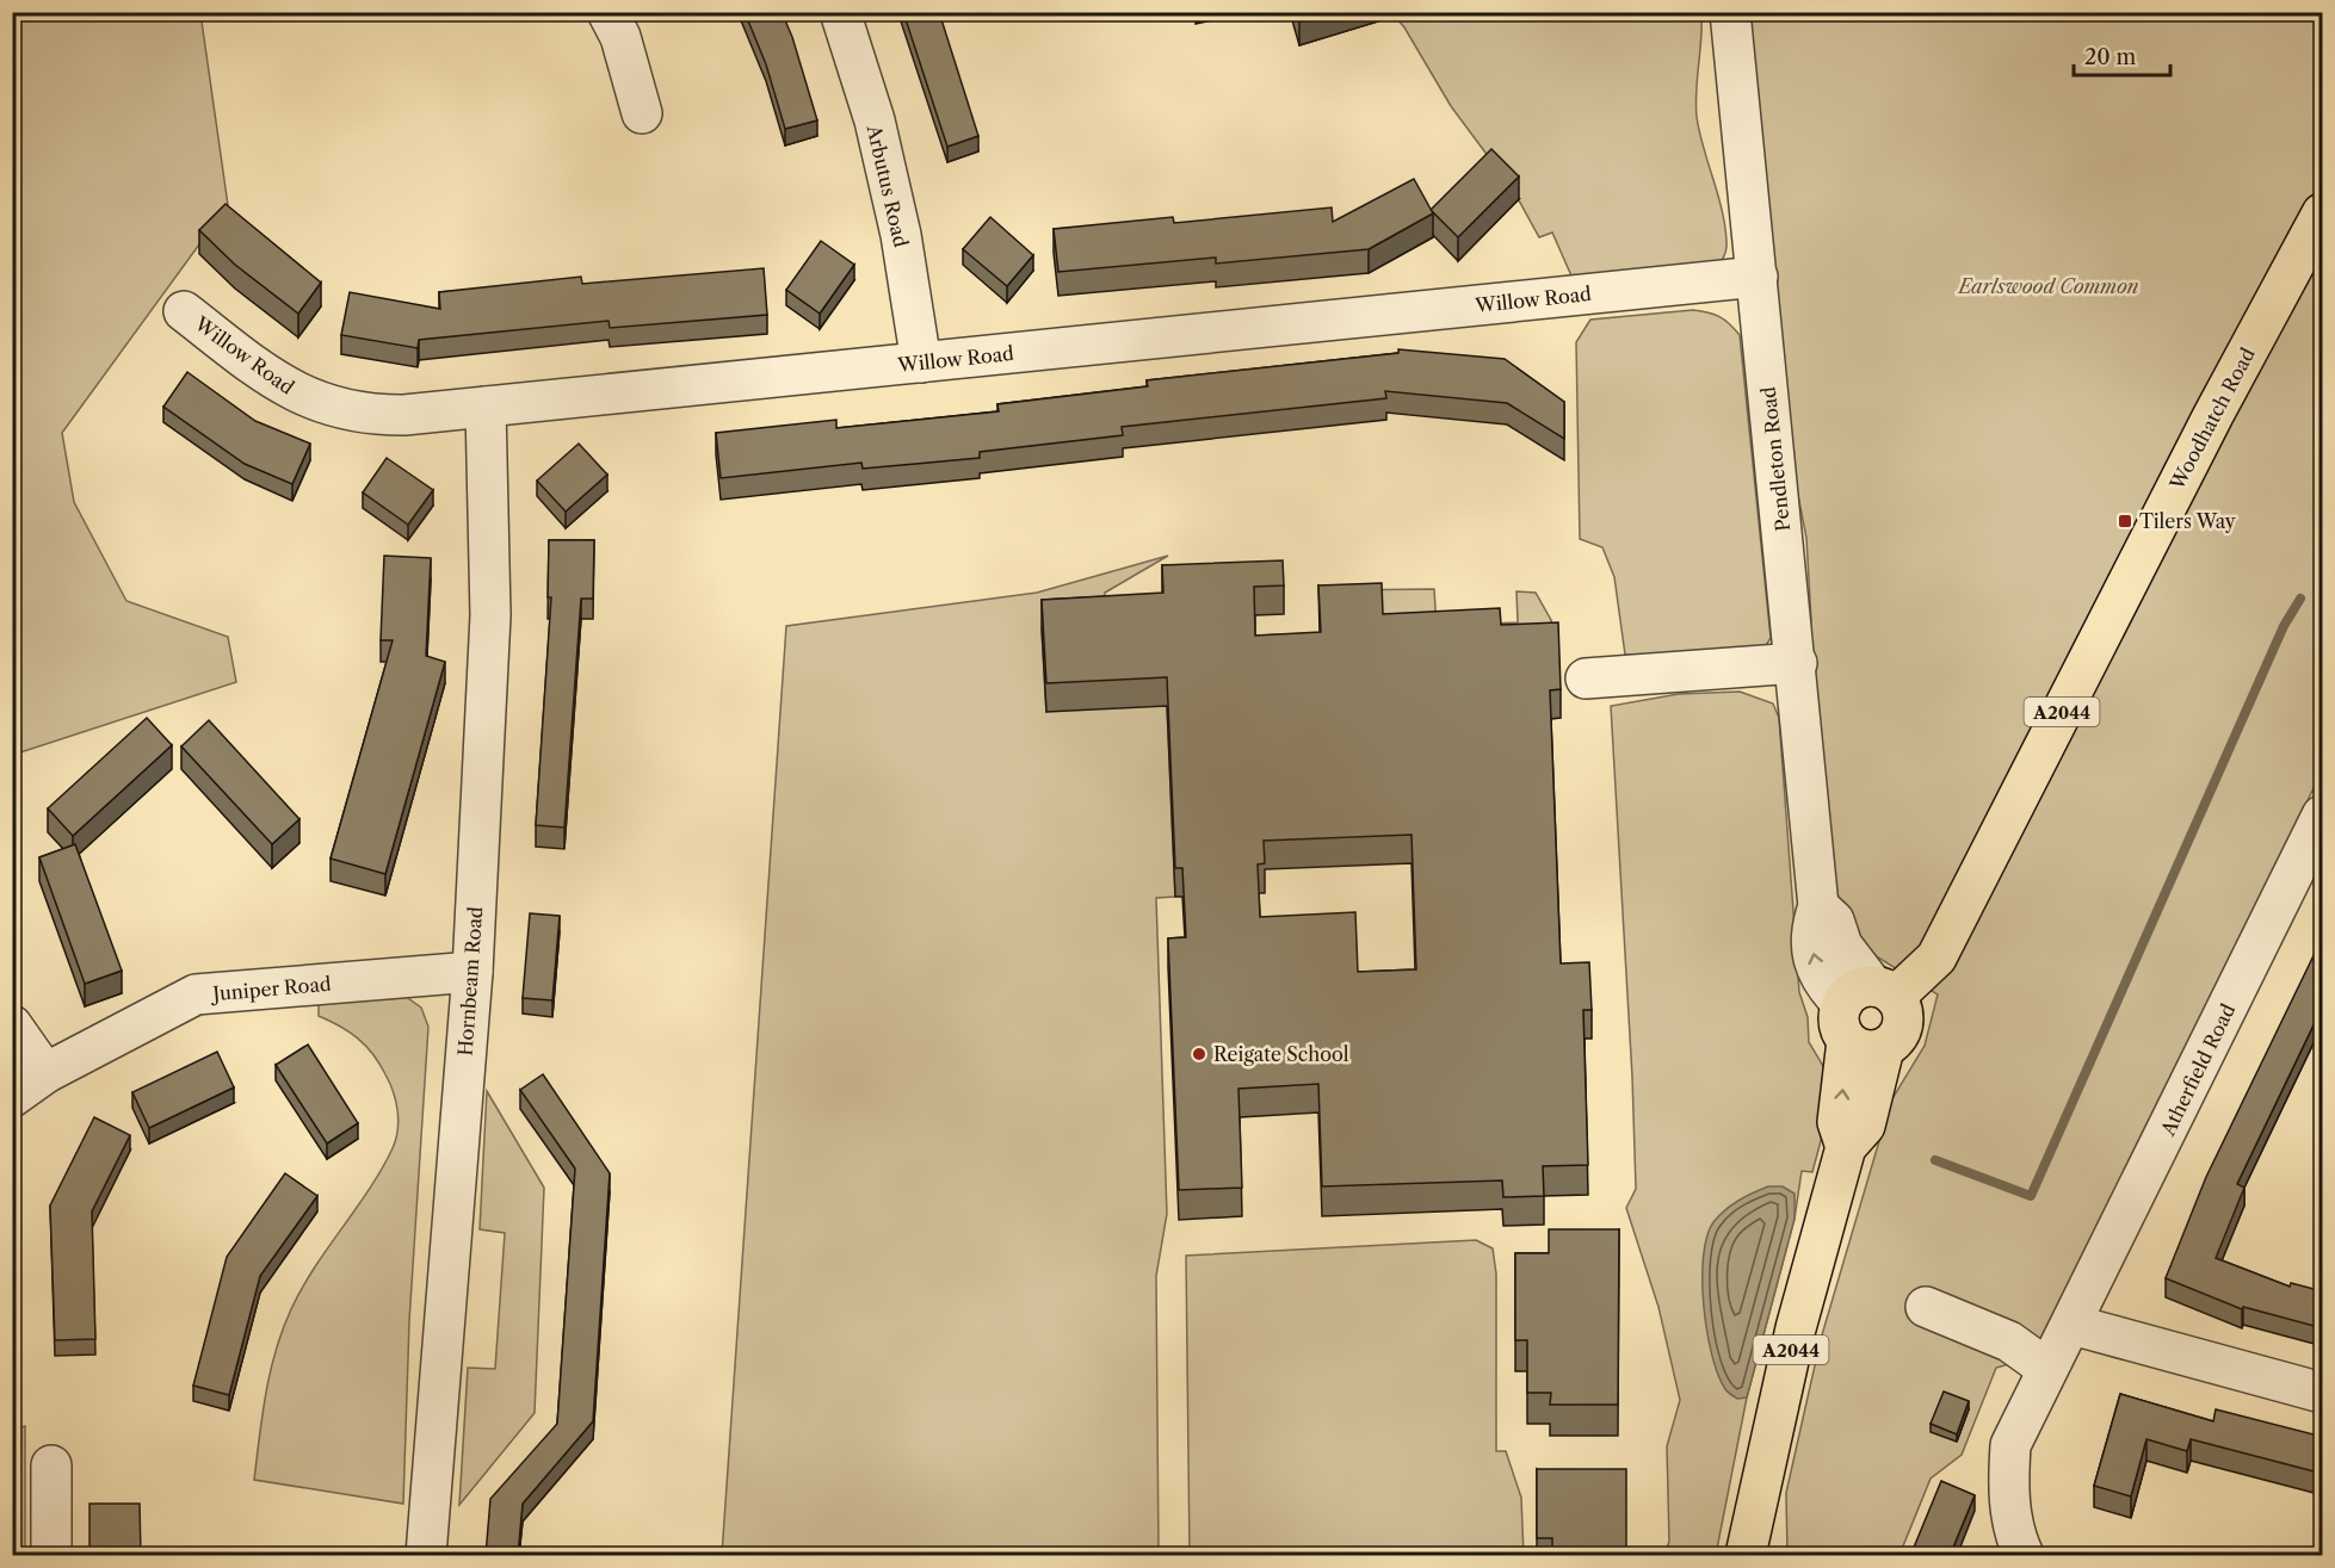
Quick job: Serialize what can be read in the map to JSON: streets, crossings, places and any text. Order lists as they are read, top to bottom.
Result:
{
  "streets": {
    "main road": ["Woodhatch Road", "A2044"],
    "street": [
      "Arbutus Road",
      "Willow Road",
      "Pendleton Road",
      "Hornbeam Road",
      "Juniper Road",
      "Atherfield Road"
    ]
  },
  "crossings": [
    ["Arbutus Road", "Willow Road"],
    ["Willow Road", "Pendleton Road"],
    ["Willow Road", "Hornbeam Road"],
    ["Woodhatch Road", "Pendleton Road"],
    ["Woodhatch Road", "A2044"],
    ["Pendleton Road", "A2044"],
    ["Hornbeam Road", "Juniper Road"]
  ],
  "parks": ["Earlswood Common"],
  "places": {
    "transit": ["Tilers Way"],
    "other": ["Reigate School"]
  },
  "scale_bar": "20 m"
}
